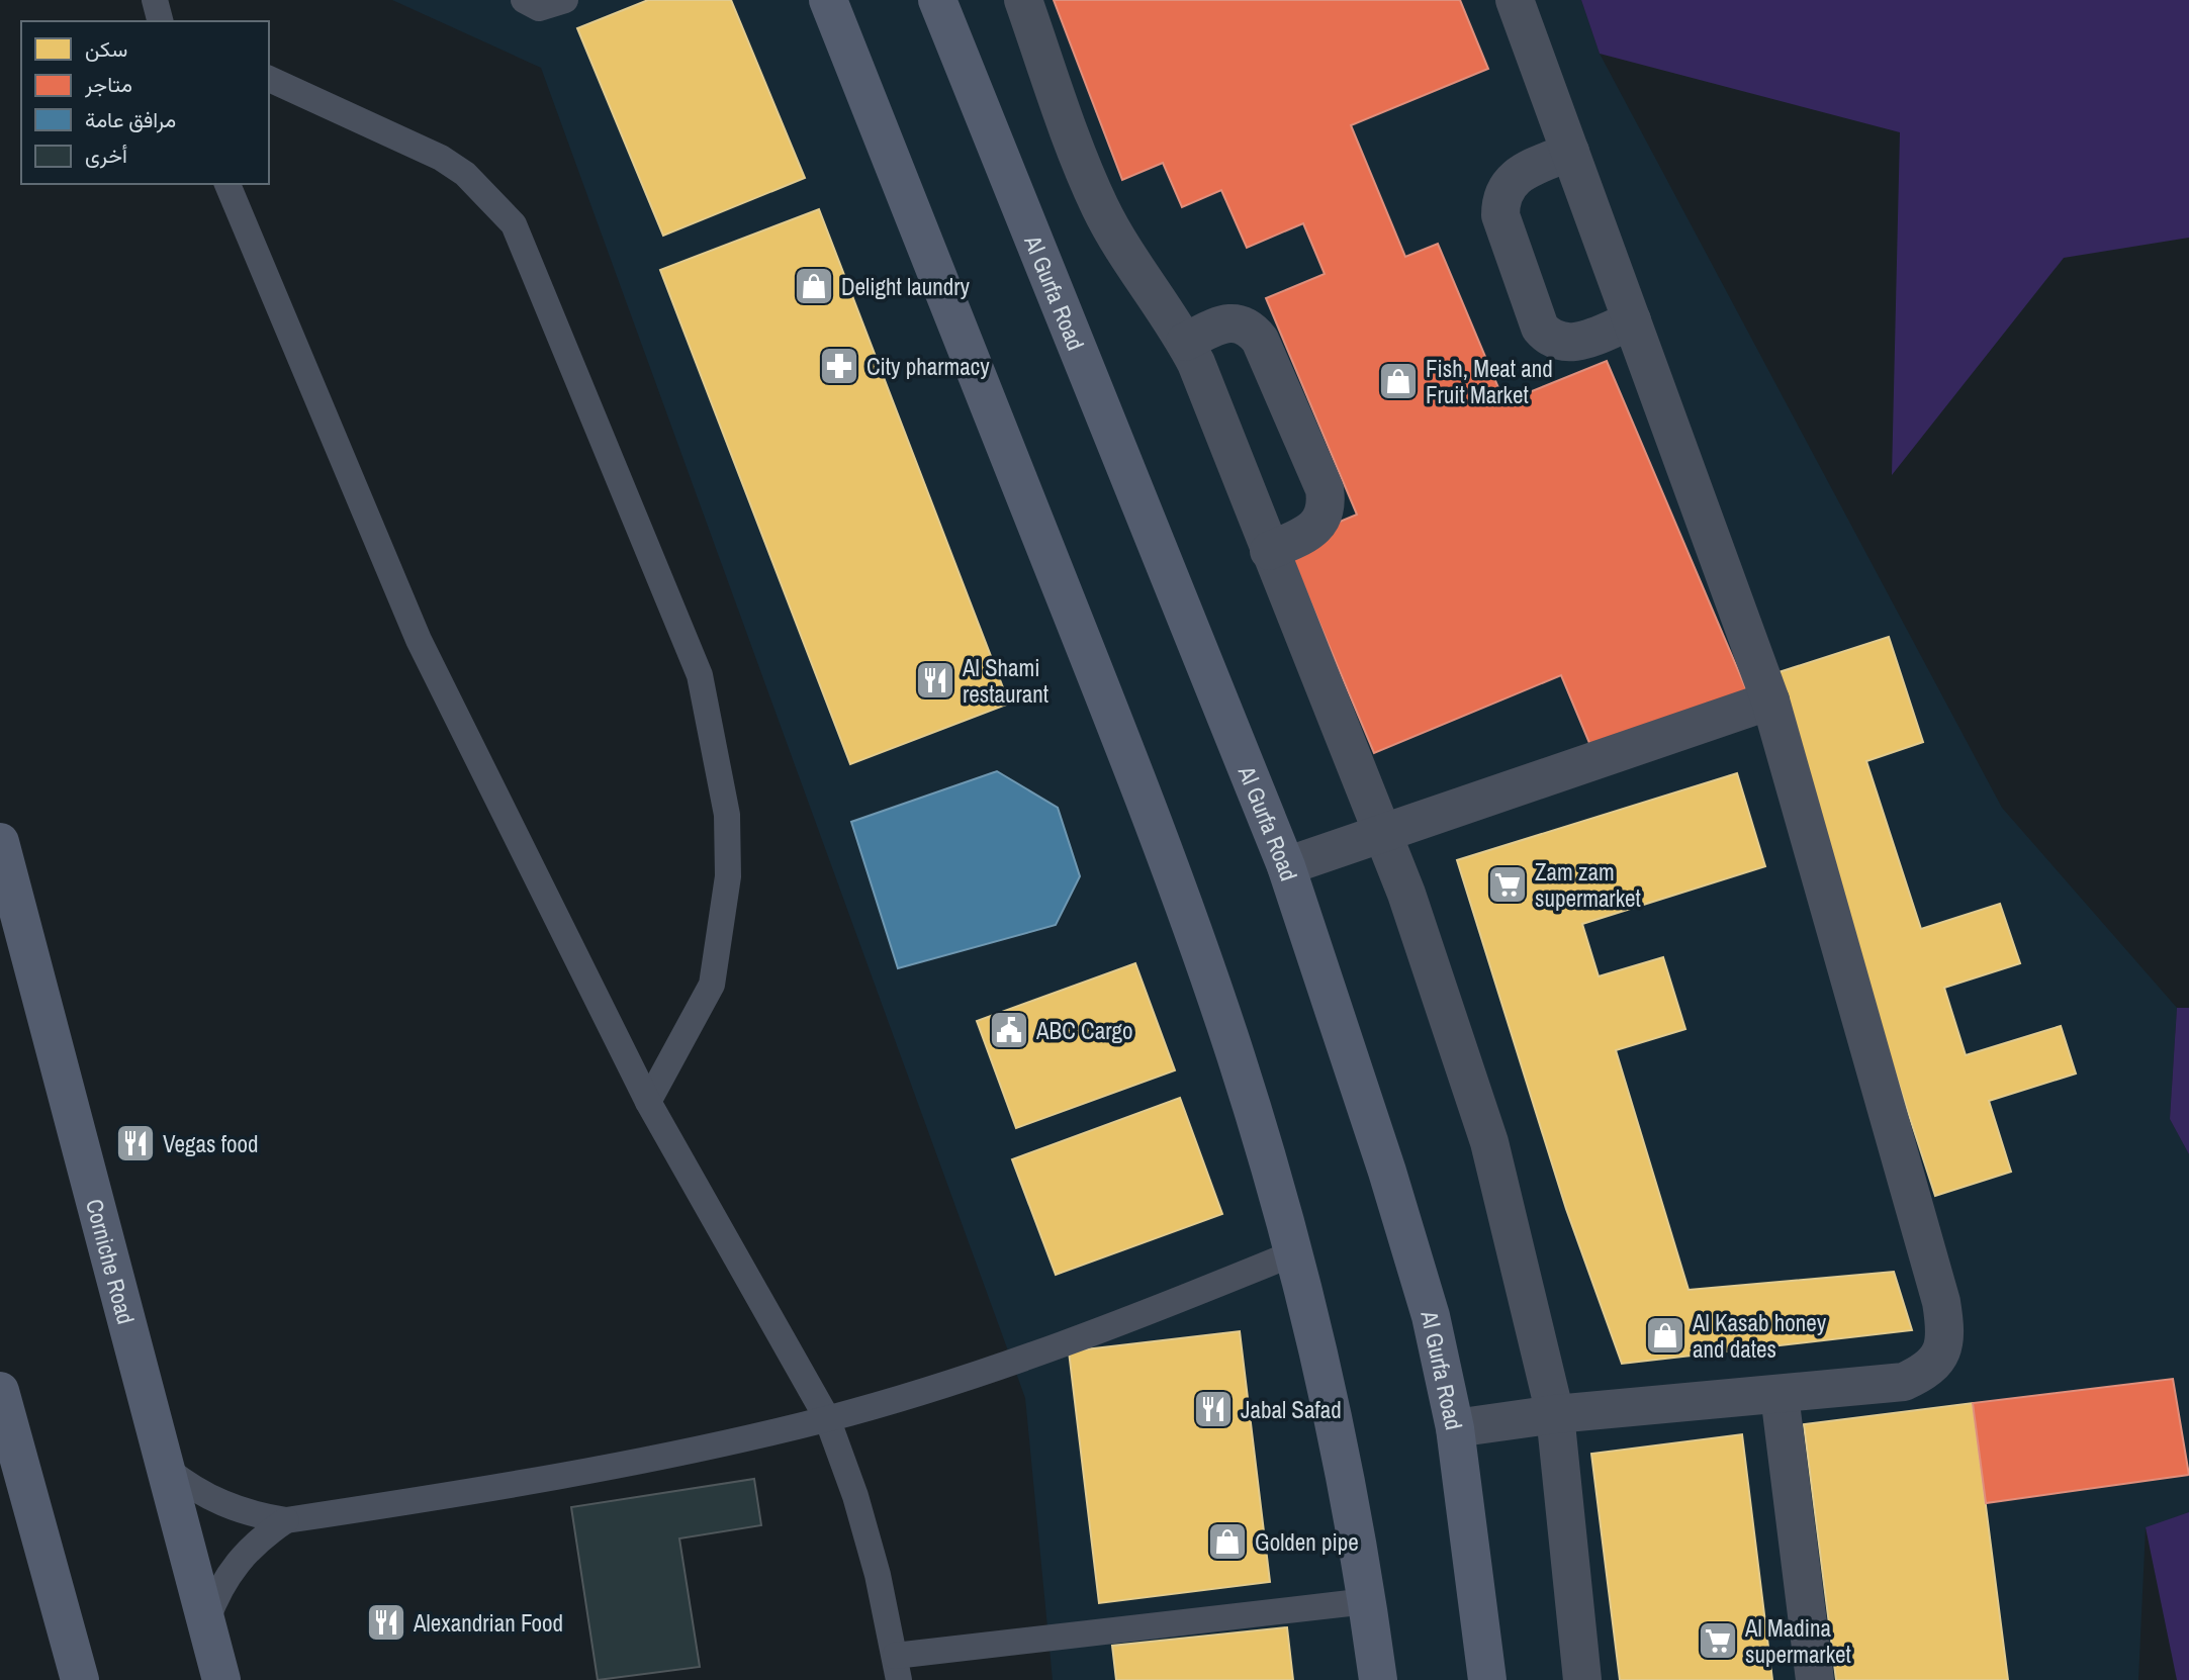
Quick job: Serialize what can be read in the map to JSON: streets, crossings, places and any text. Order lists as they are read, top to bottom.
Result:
{
  "streets": {
    "highway": ["Al Gurfa Road", "Corniche Road"]
  },
  "places": {
    "shop": [
      "Delight laundry",
      "Fish, Meat and Fruit Market",
      "Al Kasab honey and dates",
      "Golden pipe"
    ],
    "pharmacy": ["City pharmacy"],
    "restaurant": [
      "Al Shami restaurant",
      "Vegas food",
      "Jabal Safad",
      "Alexandrian Food"
    ],
    "supermarket": ["Zam zam supermarket", "Al Madina supermarket"],
    "public building": ["ABC Cargo"]
  },
  "legend": [
    "سكن",
    "متاجر",
    "مرافق عامة",
    "أخرى"
  ]
}
